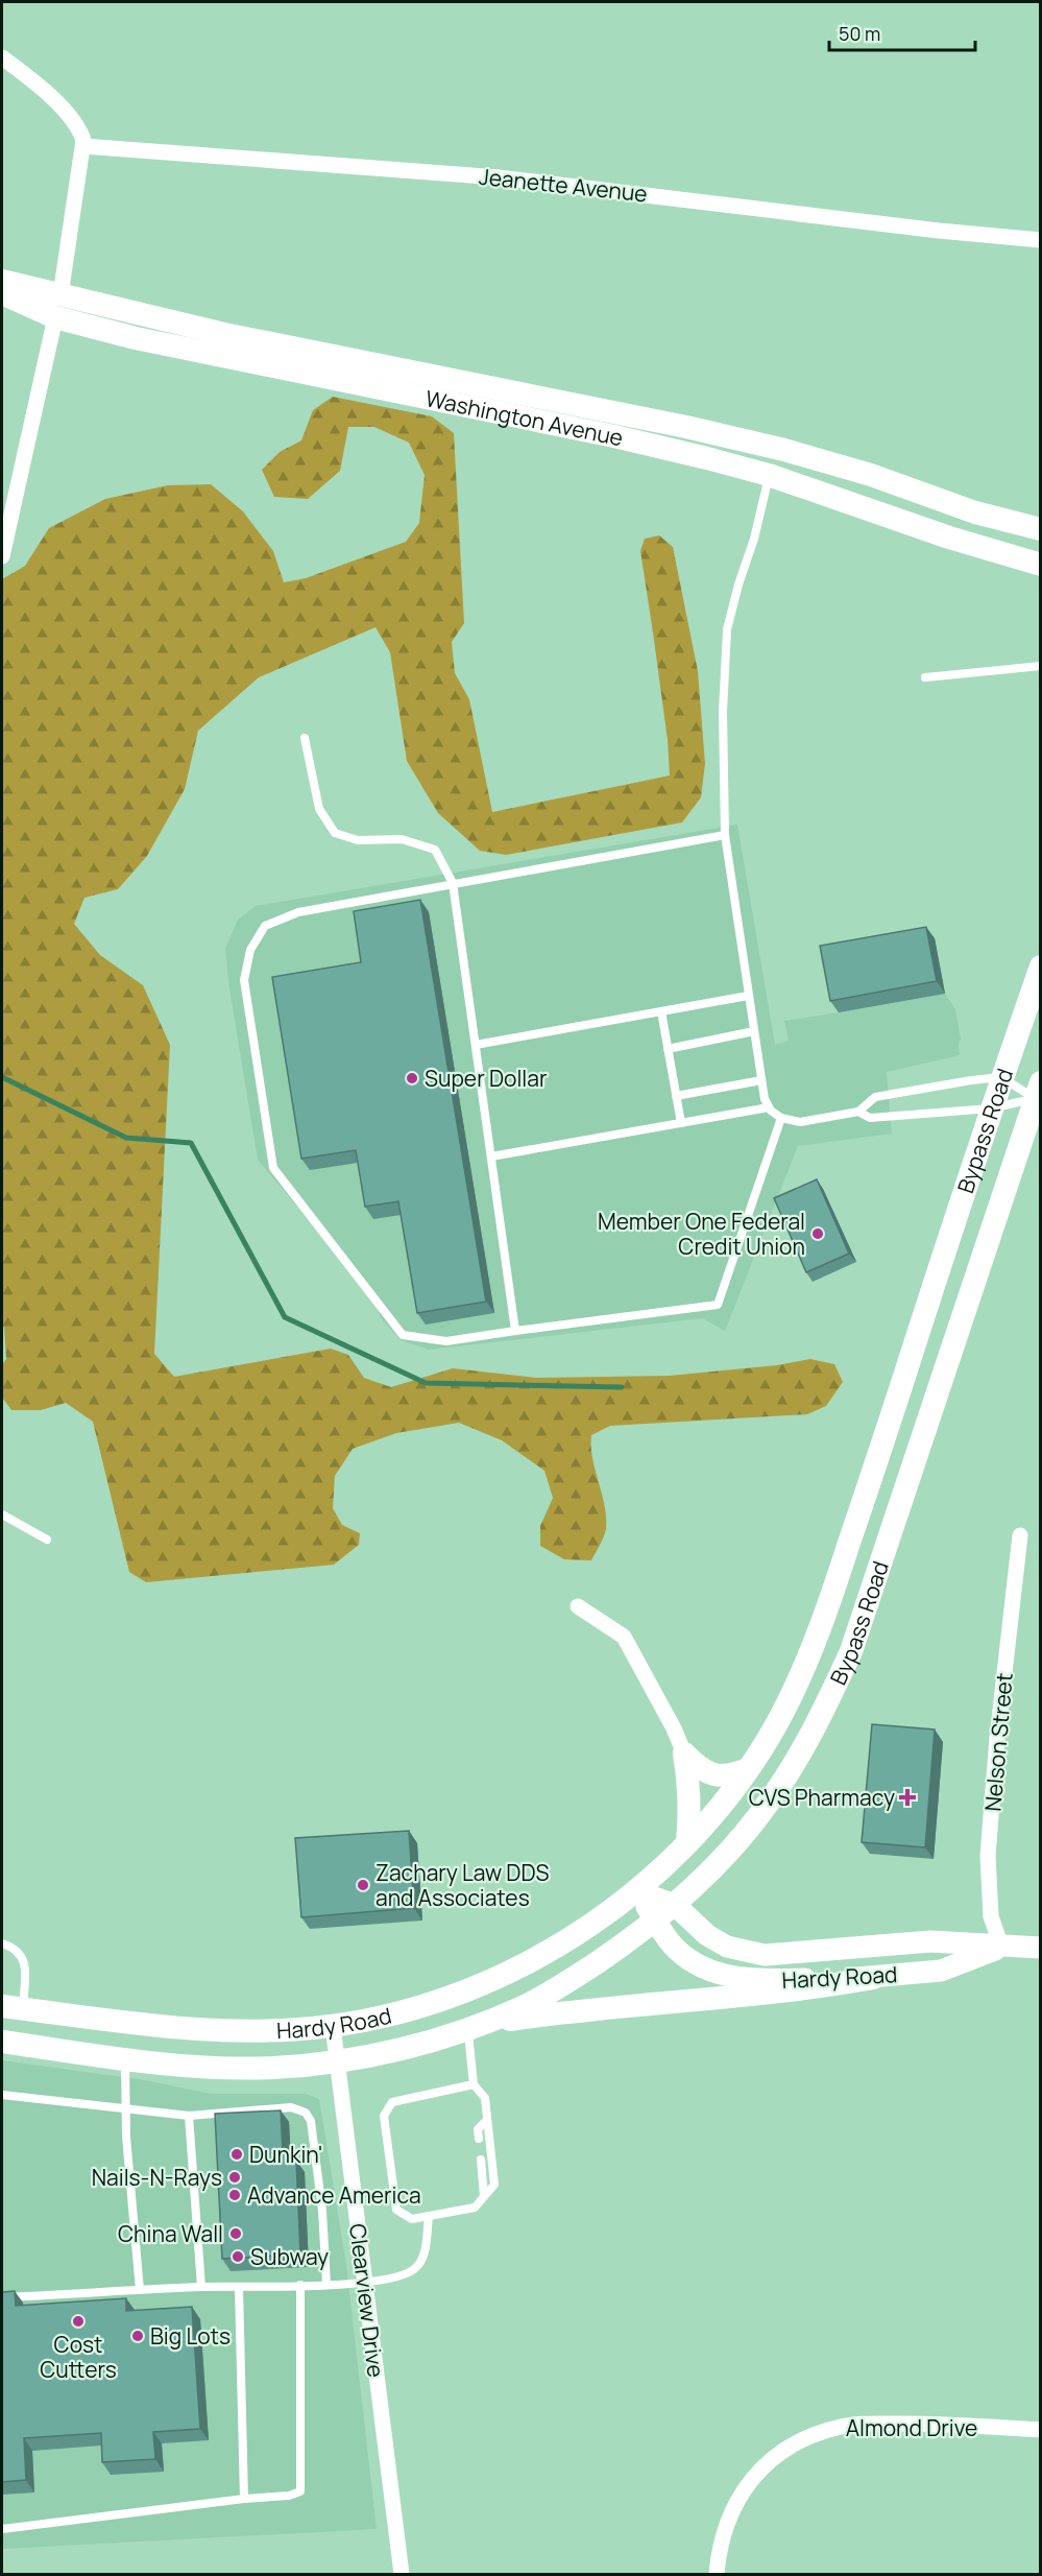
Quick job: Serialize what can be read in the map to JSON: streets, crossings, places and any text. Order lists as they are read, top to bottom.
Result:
{
  "streets": {
    "main road": ["Washington Avenue", "Bypass Road", "Hardy Road"],
    "street": [
      "Jeanette Avenue",
      "Nelson Street",
      "Clearview Drive",
      "Almond Drive"
    ]
  },
  "crossings": [
    ["Bypass Road", "Hardy Road"],
    ["Nelson Street", "Hardy Road"],
    ["Hardy Road", "Clearview Drive"]
  ],
  "places": {
    "other": [
      "Super Dollar",
      "Member One Federal Credit Union",
      "Zachary Law DDS and Associates",
      "Dunkin'",
      "Nails-N-Rays",
      "Advance America",
      "China Wall",
      "Subway",
      "Cost Cutters",
      "Big Lots"
    ],
    "health": ["CVS Pharmacy"]
  },
  "scale_bar": "50 m"
}
